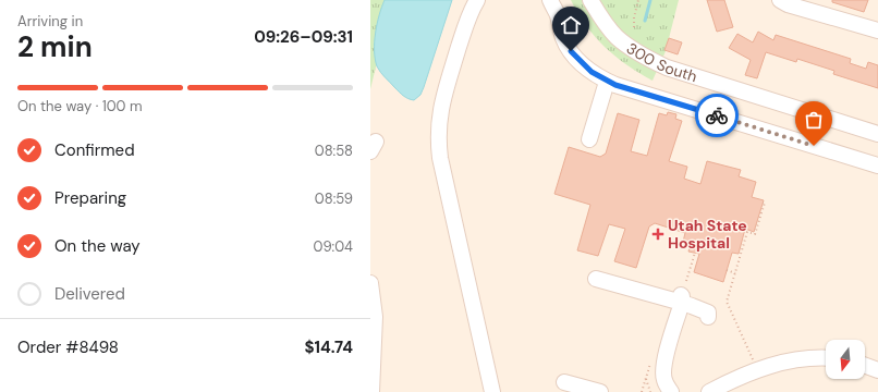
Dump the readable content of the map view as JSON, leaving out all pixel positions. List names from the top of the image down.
{
  "streets": {
    "street": ["300 South"]
  },
  "places": {
    "health": ["Utah State Hospital"]
  },
  "north": "bottom",
  "page": {
    "heading": ["2 min", "Arriving in", "09:26–09:31"],
    "panel": ["Order #8498", "$14.74"],
    "bar": "On the way · 100 m",
    "list": [
      ["Confirmed", "08:58"],
      ["Preparing", "08:59"],
      ["On the way", "09:04"],
      "Delivered"
    ]
  }
}
